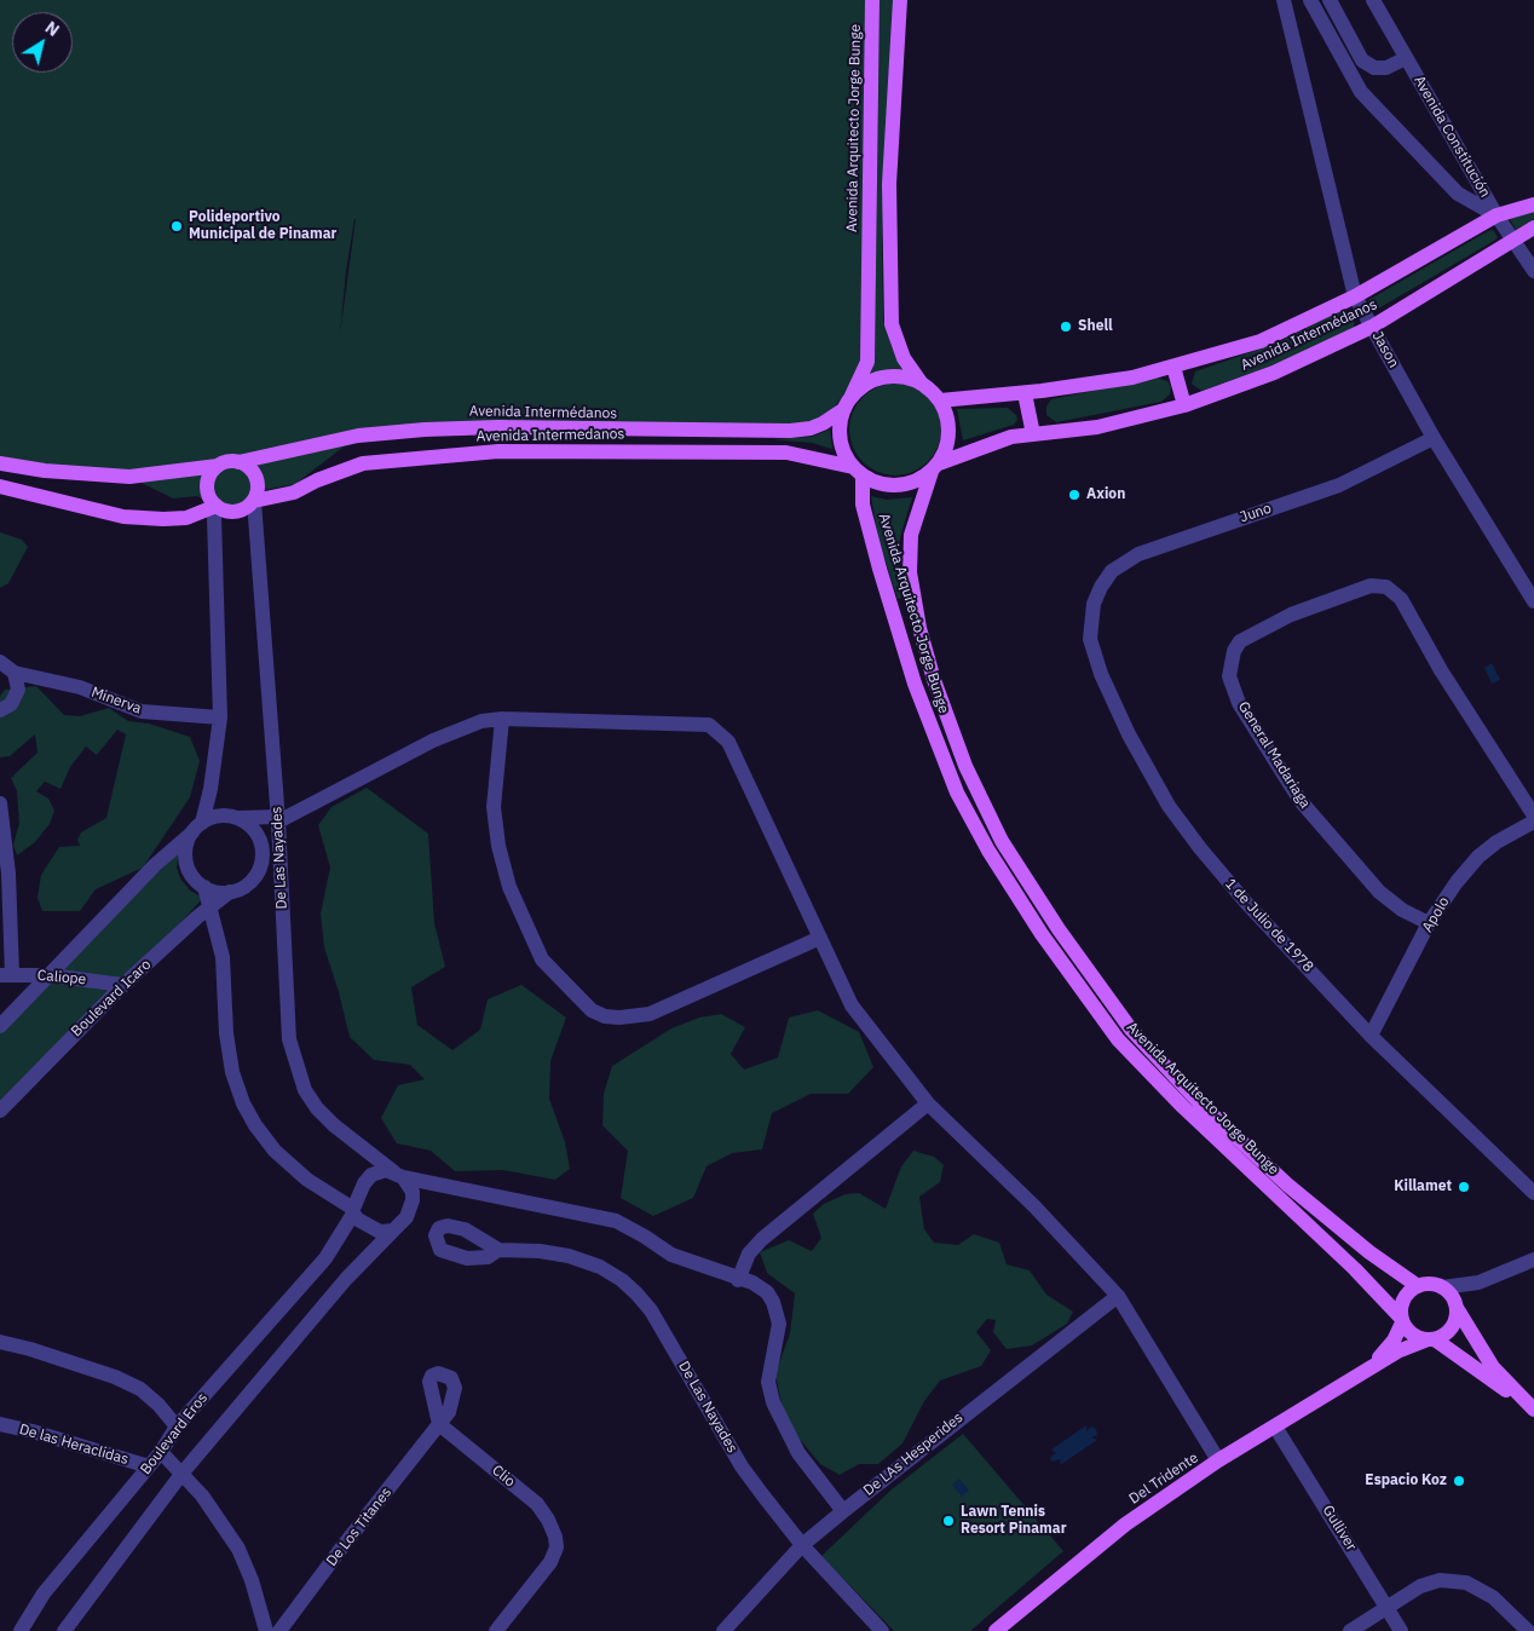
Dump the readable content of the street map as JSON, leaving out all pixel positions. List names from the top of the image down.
{
  "streets": {
    "main road": [
      "Avenida Arquitecto Jorge Bunge",
      "Avenida Intermédanos",
      "Avenida Intermedanos",
      "Del Tridente"
    ],
    "street": [
      "Avenida Constitución",
      "Jason",
      "Juno",
      "Minerva",
      "General Madariaga",
      "De Las Nayades",
      "Apolo",
      "1 de Julio de 1978",
      "Caliope",
      "Boulevard Icaro",
      "Boulevard Eros",
      "De las Heraclidas",
      "De LAs Hesperides",
      "Clio",
      "De Los Titanes",
      "Gulliver"
    ]
  },
  "crossings": [
    ["Avenida Arquitecto Jorge Bunge", "Avenida Intermédanos"],
    ["Avenida Arquitecto Jorge Bunge", "Avenida Intermedanos"],
    ["Avenida Arquitecto Jorge Bunge", "Del Tridente"],
    ["Avenida Constitución", "Avenida Intermédanos"],
    ["Avenida Intermédanos", "Jason"],
    ["Avenida Intermédanos", "Avenida Intermedanos"],
    ["Avenida Intermédanos", "De Las Nayades"],
    ["Jason", "Juno"],
    ["Avenida Intermedanos", "De Las Nayades"],
    ["Juno", "1 de Julio de 1978"],
    ["General Madariaga", "Apolo"],
    ["De Las Nayades", "Boulevard Eros"],
    ["De Las Nayades", "De LAs Hesperides"],
    ["Apolo", "1 de Julio de 1978"],
    ["Caliope", "Boulevard Icaro"],
    ["Boulevard Eros", "De las Heraclidas"],
    ["Clio", "De Los Titanes"],
    ["Del Tridente", "Gulliver"]
  ],
  "places": [
    "Polideportivo Municipal de Pinamar",
    "Shell",
    "Axion",
    "Killamet",
    "Espacio Koz",
    "Lawn Tennis Resort Pinamar"
  ],
  "north": "top right"
}
